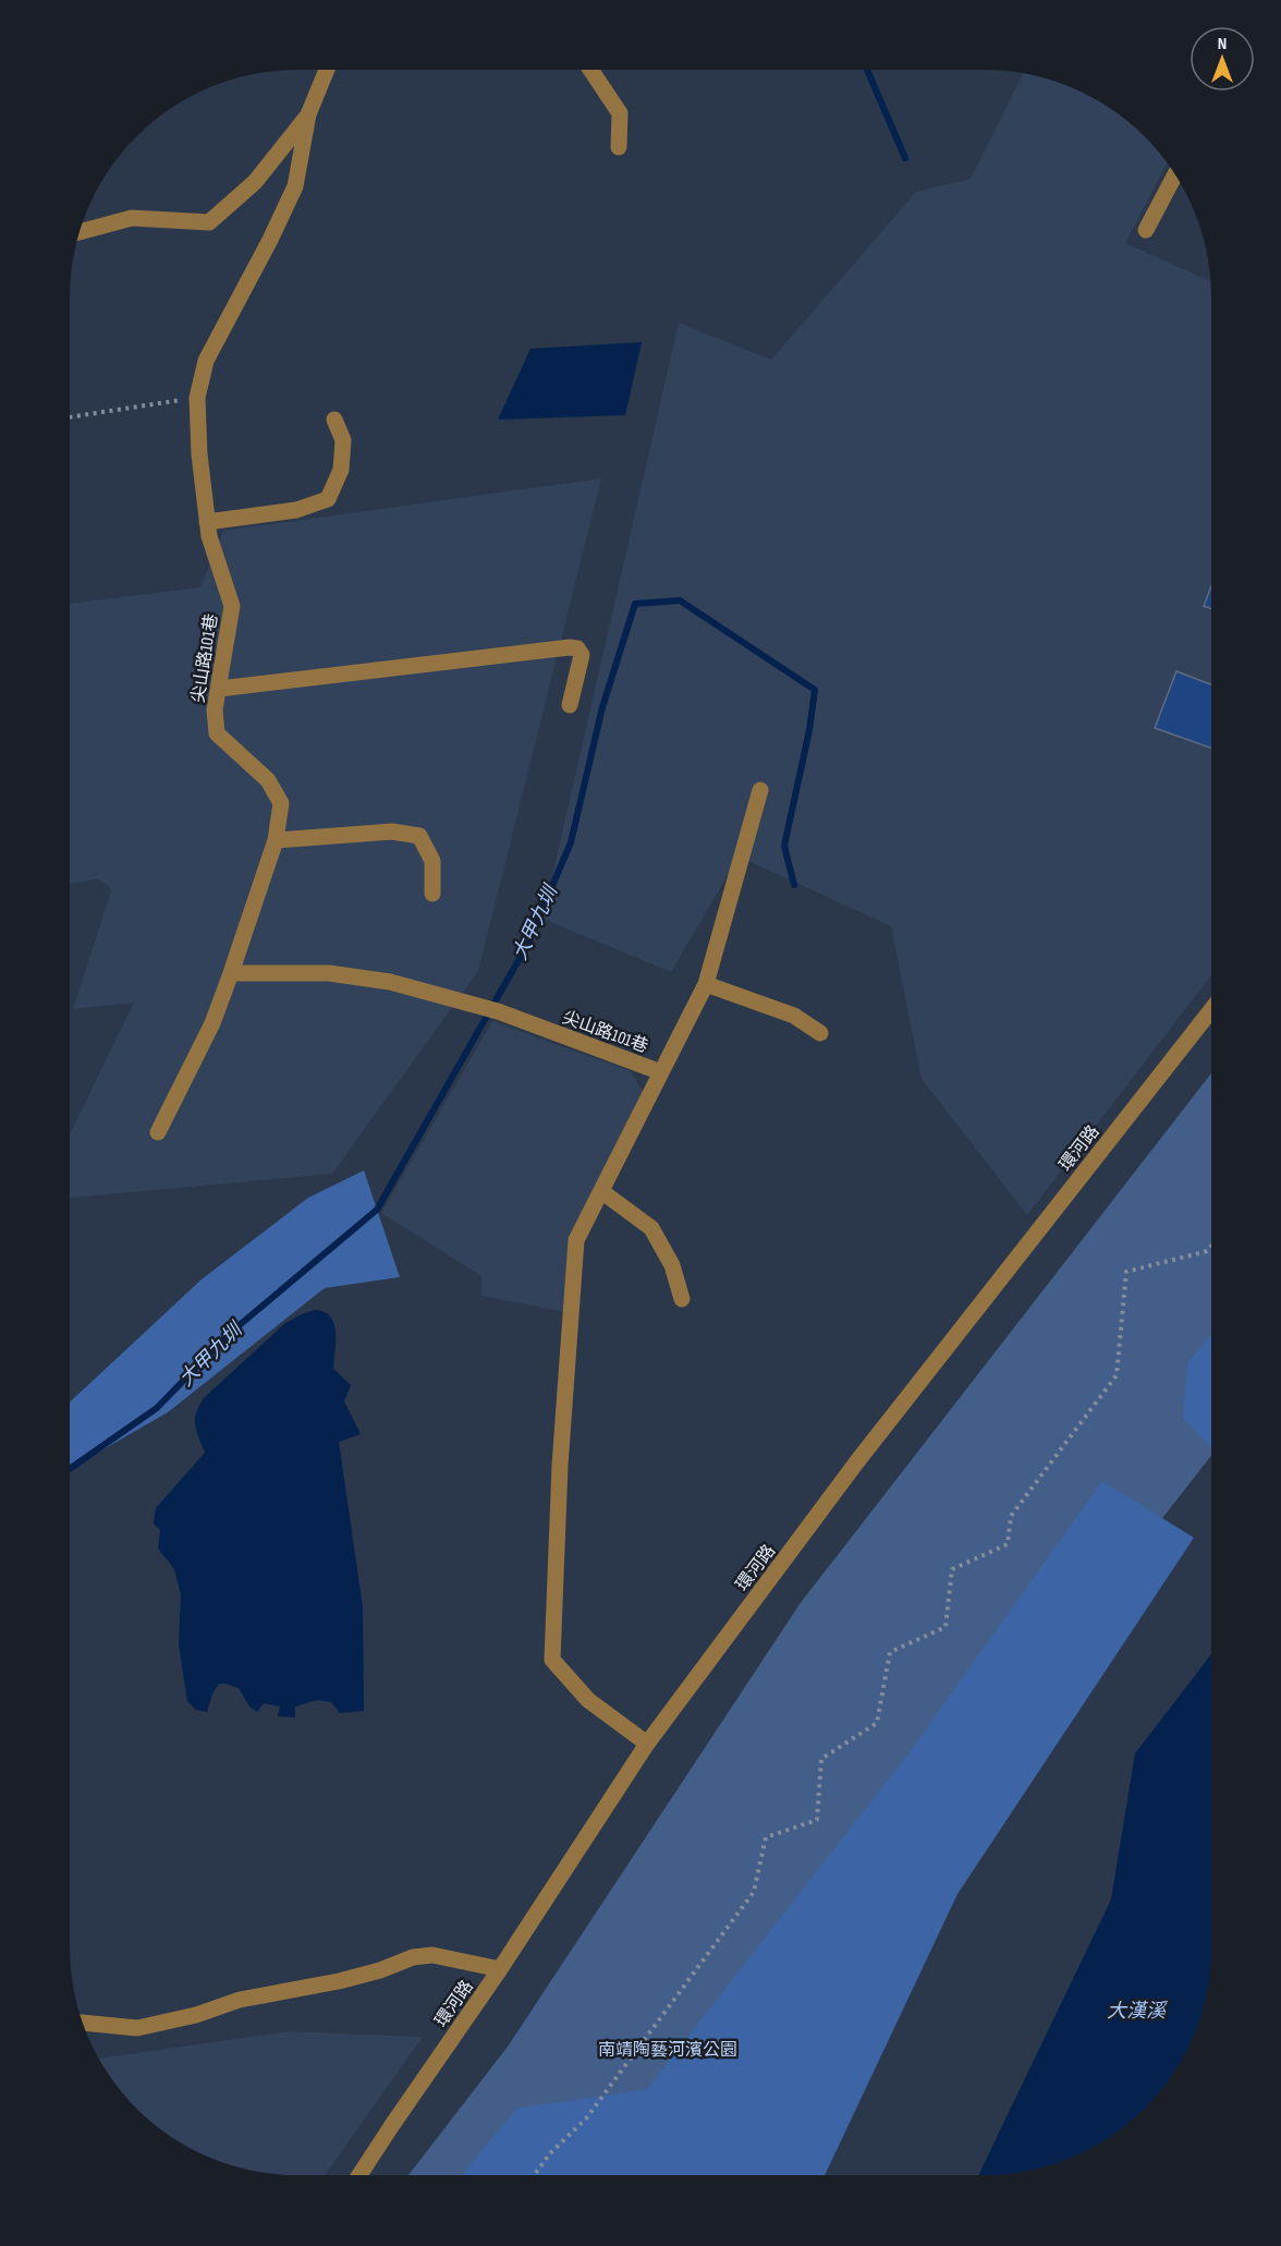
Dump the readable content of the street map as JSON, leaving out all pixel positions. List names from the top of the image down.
{
  "streets": {
    "street": ["尖山路101巷", "環河路"]
  },
  "water": ["大甲九圳", "大漢溪"],
  "parks": ["南靖陶藝河濱公園"],
  "north": "top"
}
